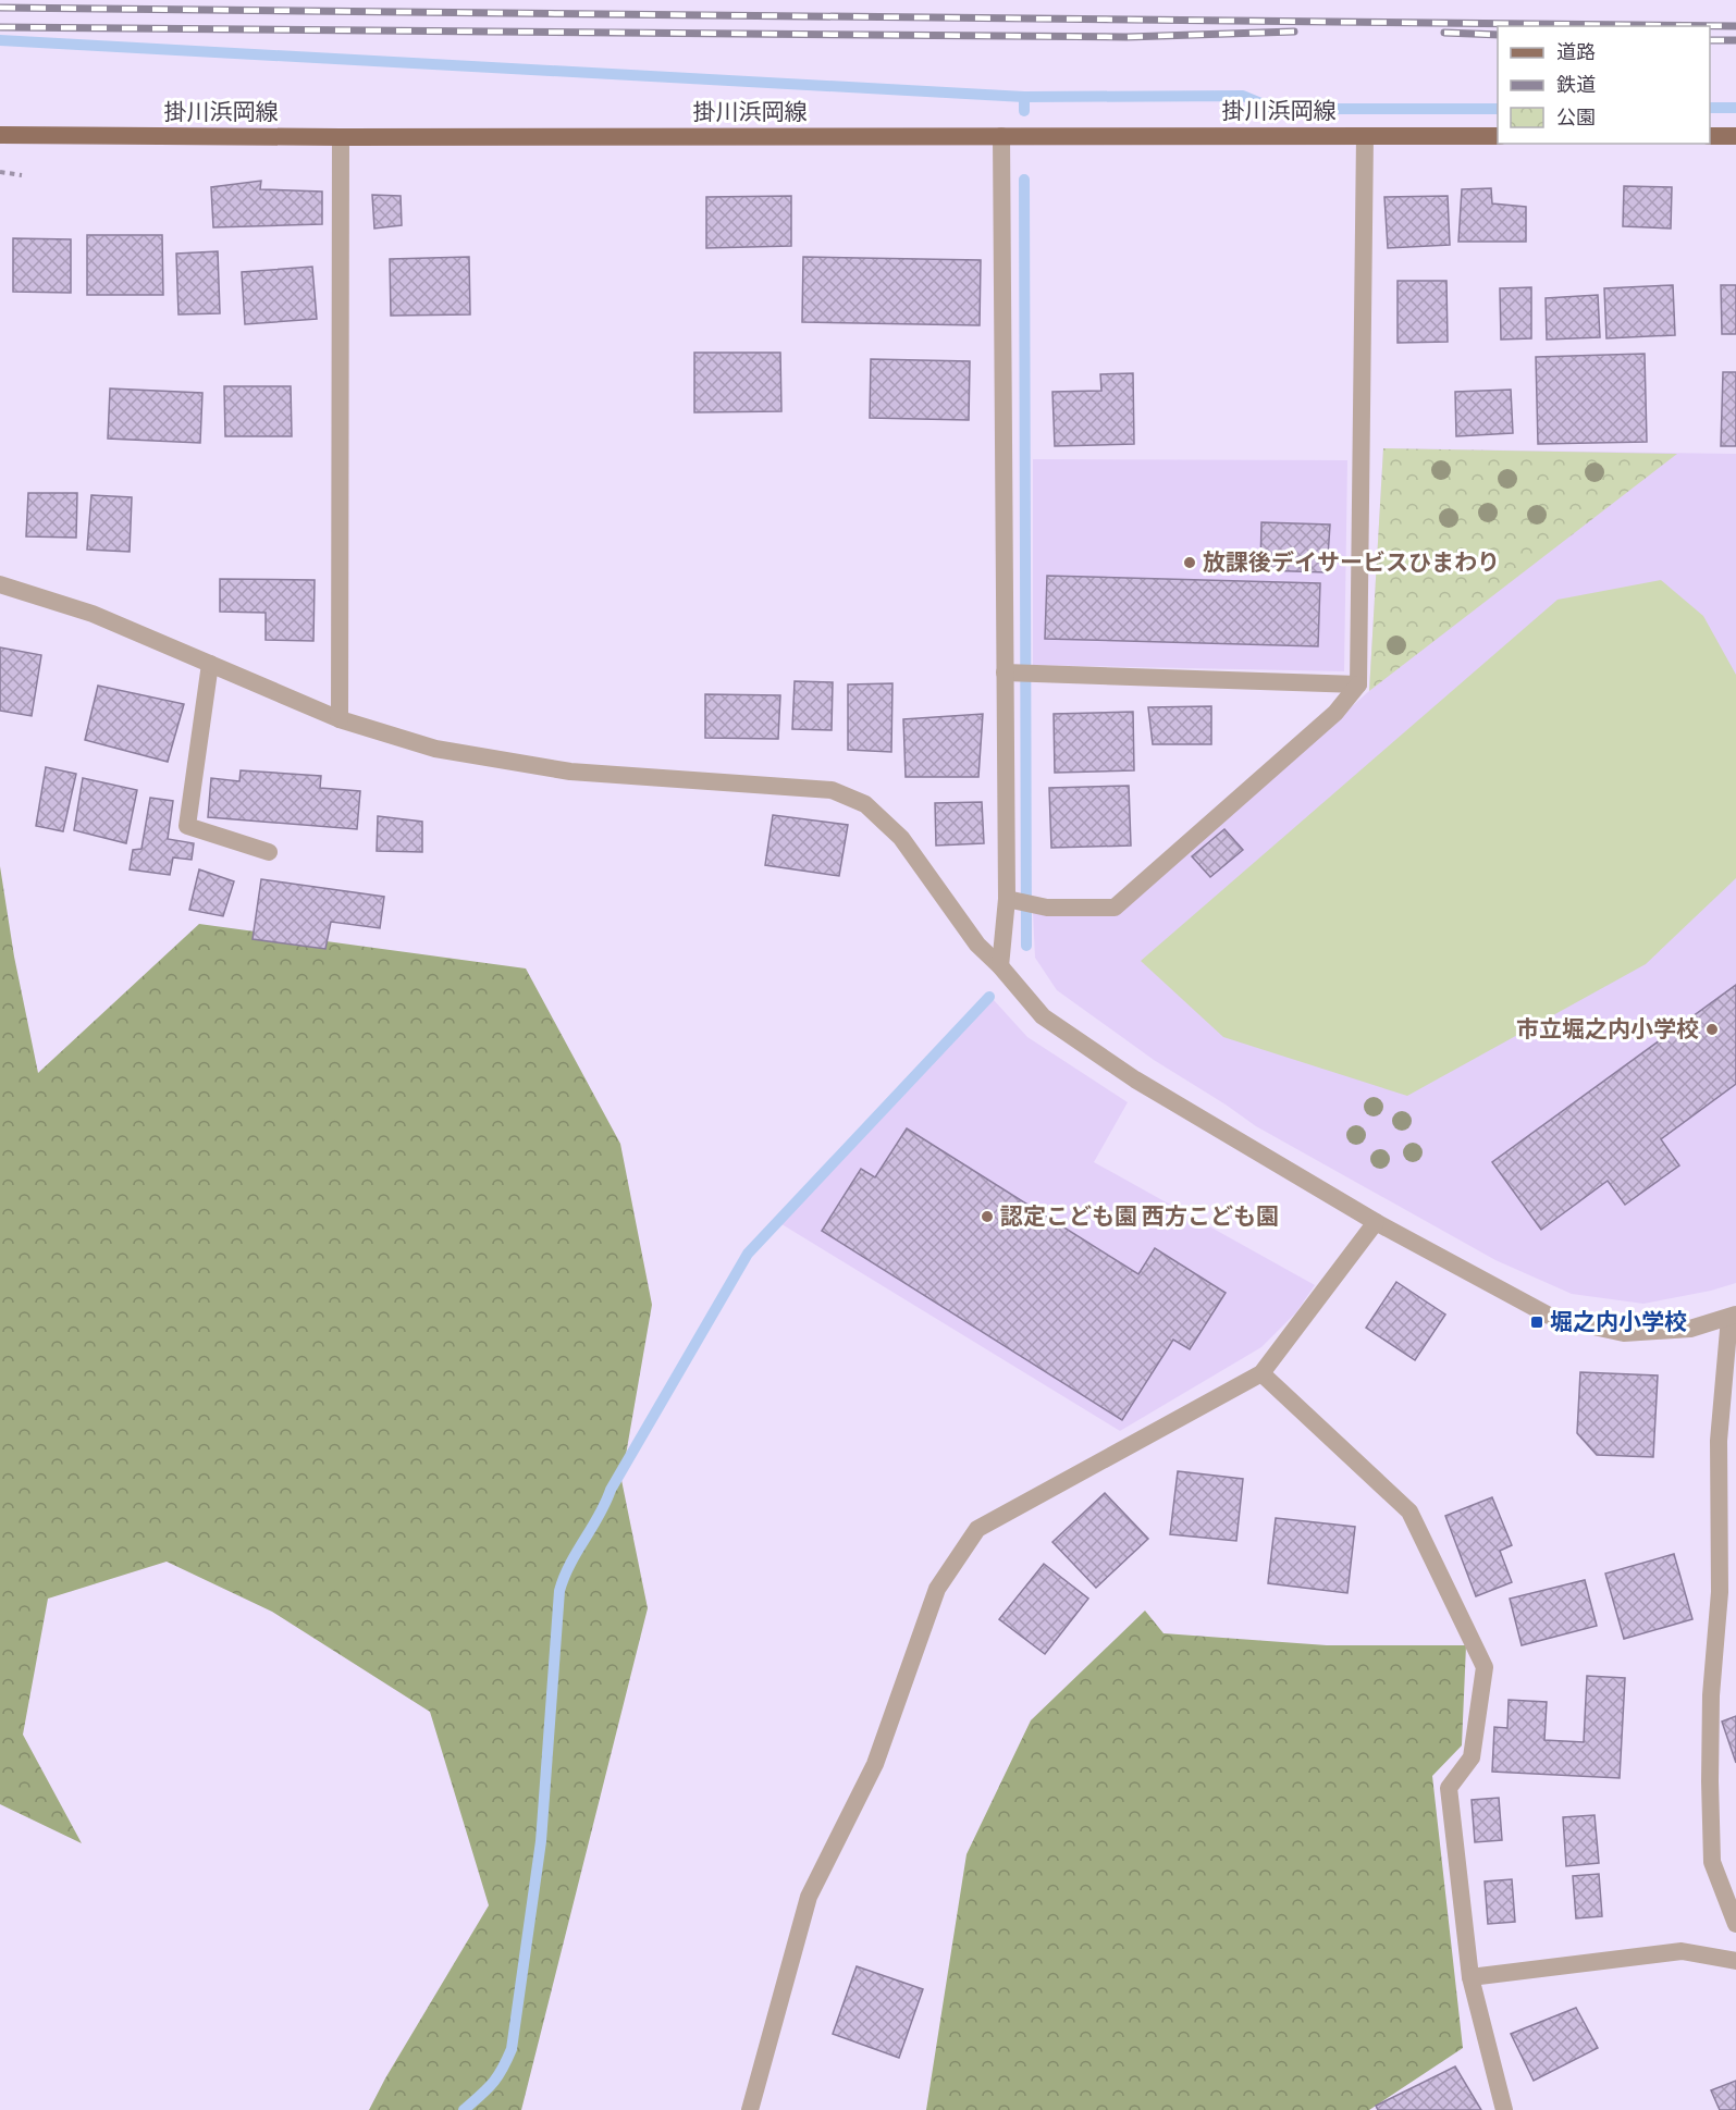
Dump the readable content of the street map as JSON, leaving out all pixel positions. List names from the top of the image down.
{
  "streets": {
    "main road": ["掛川浜岡線"]
  },
  "places": {
    "other": ["放課後デイサービスひまわり", "市立堀之内小学校", "認定こども園 西方こども園"],
    "transit": ["堀之内小学校"]
  },
  "legend": ["道路", "鉄道", "公園"]
}
